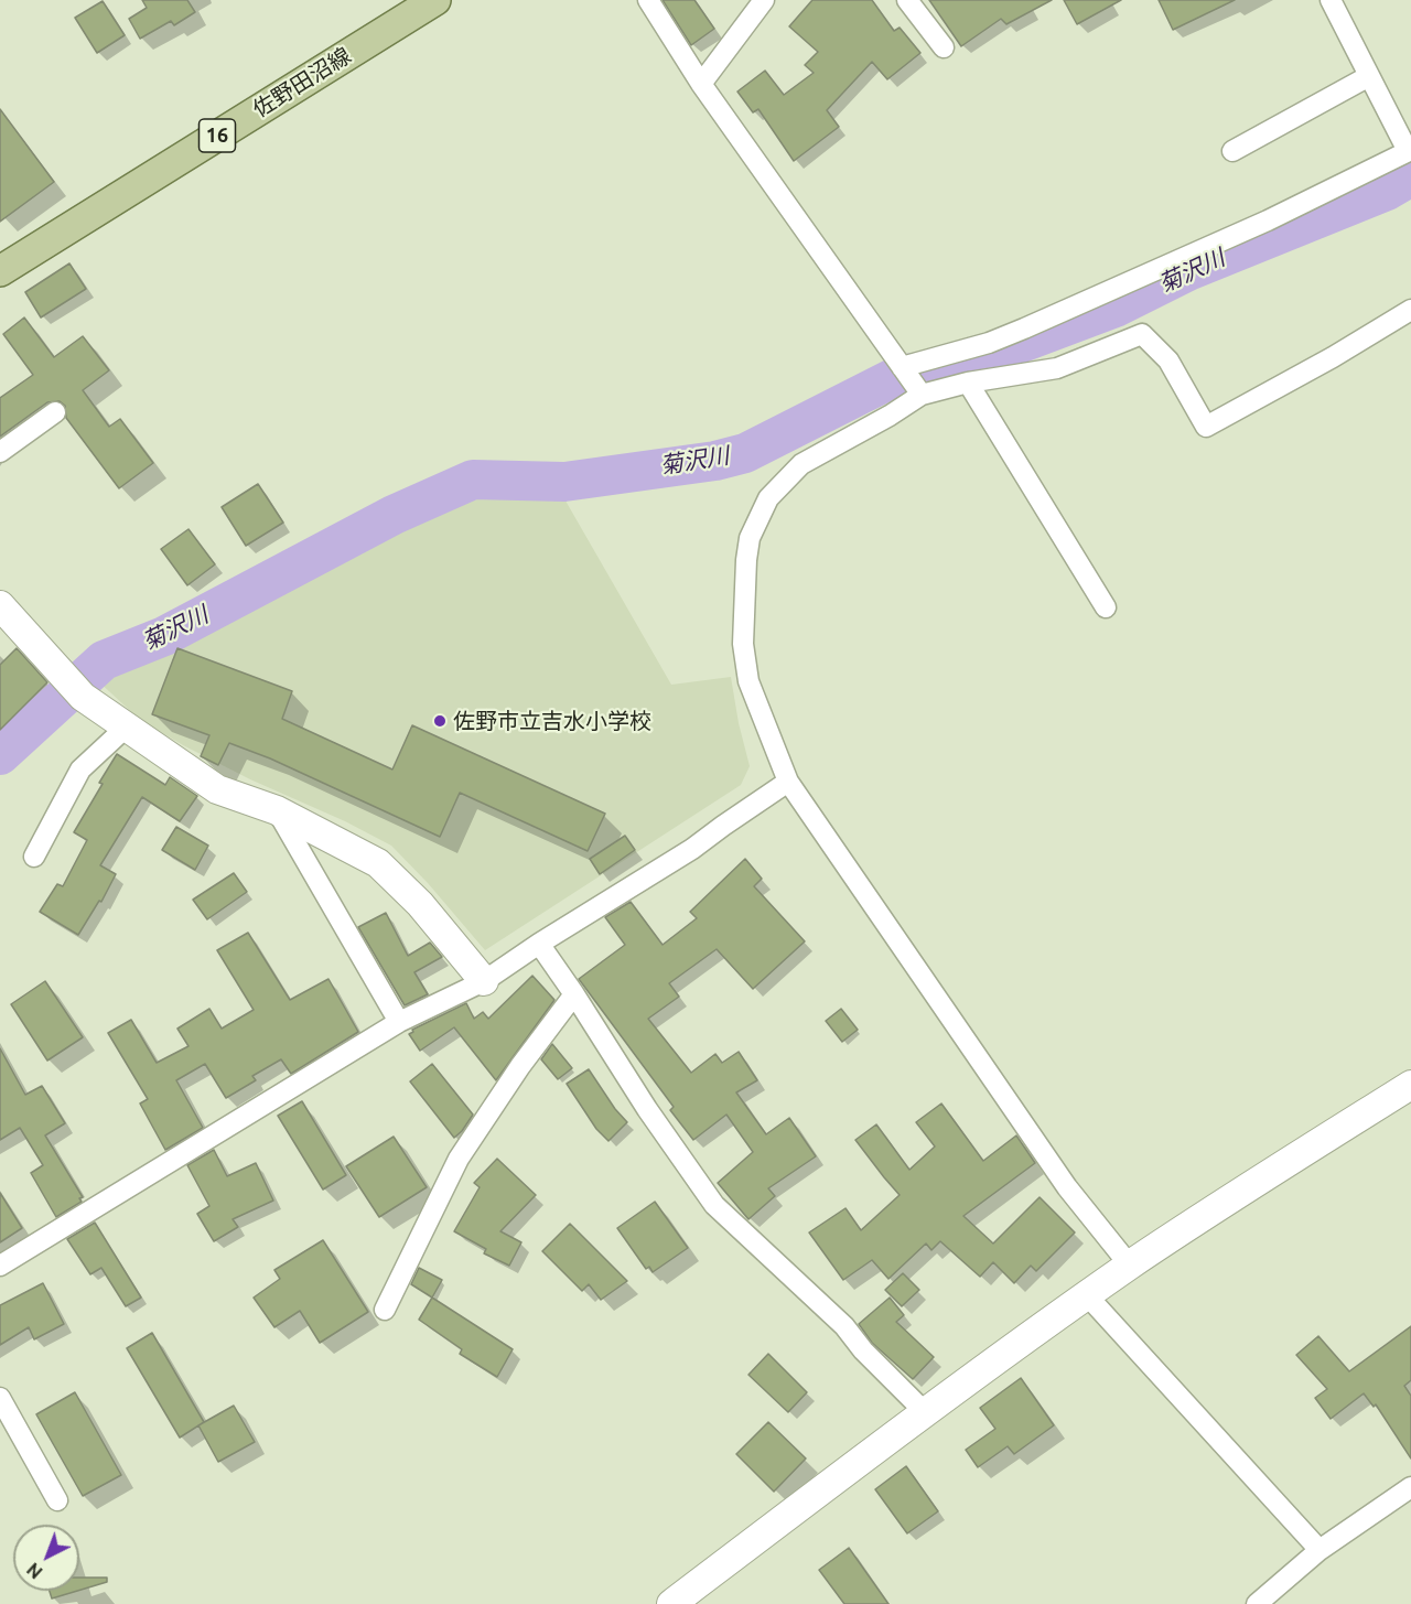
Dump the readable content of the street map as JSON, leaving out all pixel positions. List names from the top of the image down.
{
  "streets": {
    "main road": ["佐野田沼線", "16"]
  },
  "water": ["菊沢川"],
  "places": ["佐野市立吉水小学校"],
  "north": "bottom left"
}
